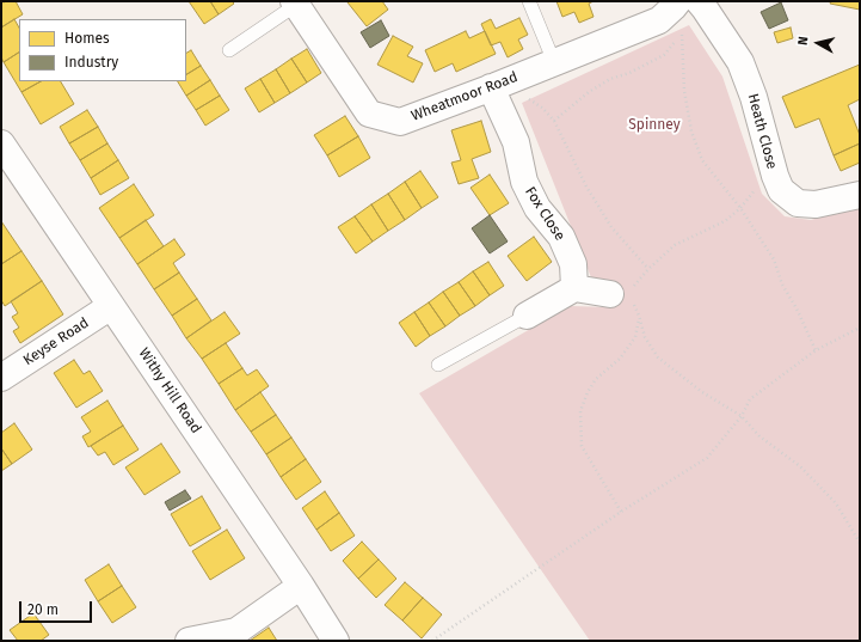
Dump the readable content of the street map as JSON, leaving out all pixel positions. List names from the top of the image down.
{
  "streets": {
    "street": [
      "Wheatmoor Road",
      "Heath Close",
      "Fox Close",
      "Keyse Road",
      "Withy Hill Road"
    ]
  },
  "crossings": [
    ["Wheatmoor Road", "Fox Close"],
    ["Keyse Road", "Withy Hill Road"]
  ],
  "parks": ["Spinney"],
  "legend": ["Homes", "Industry"],
  "scale_bar": "20 m",
  "north": "left"
}
